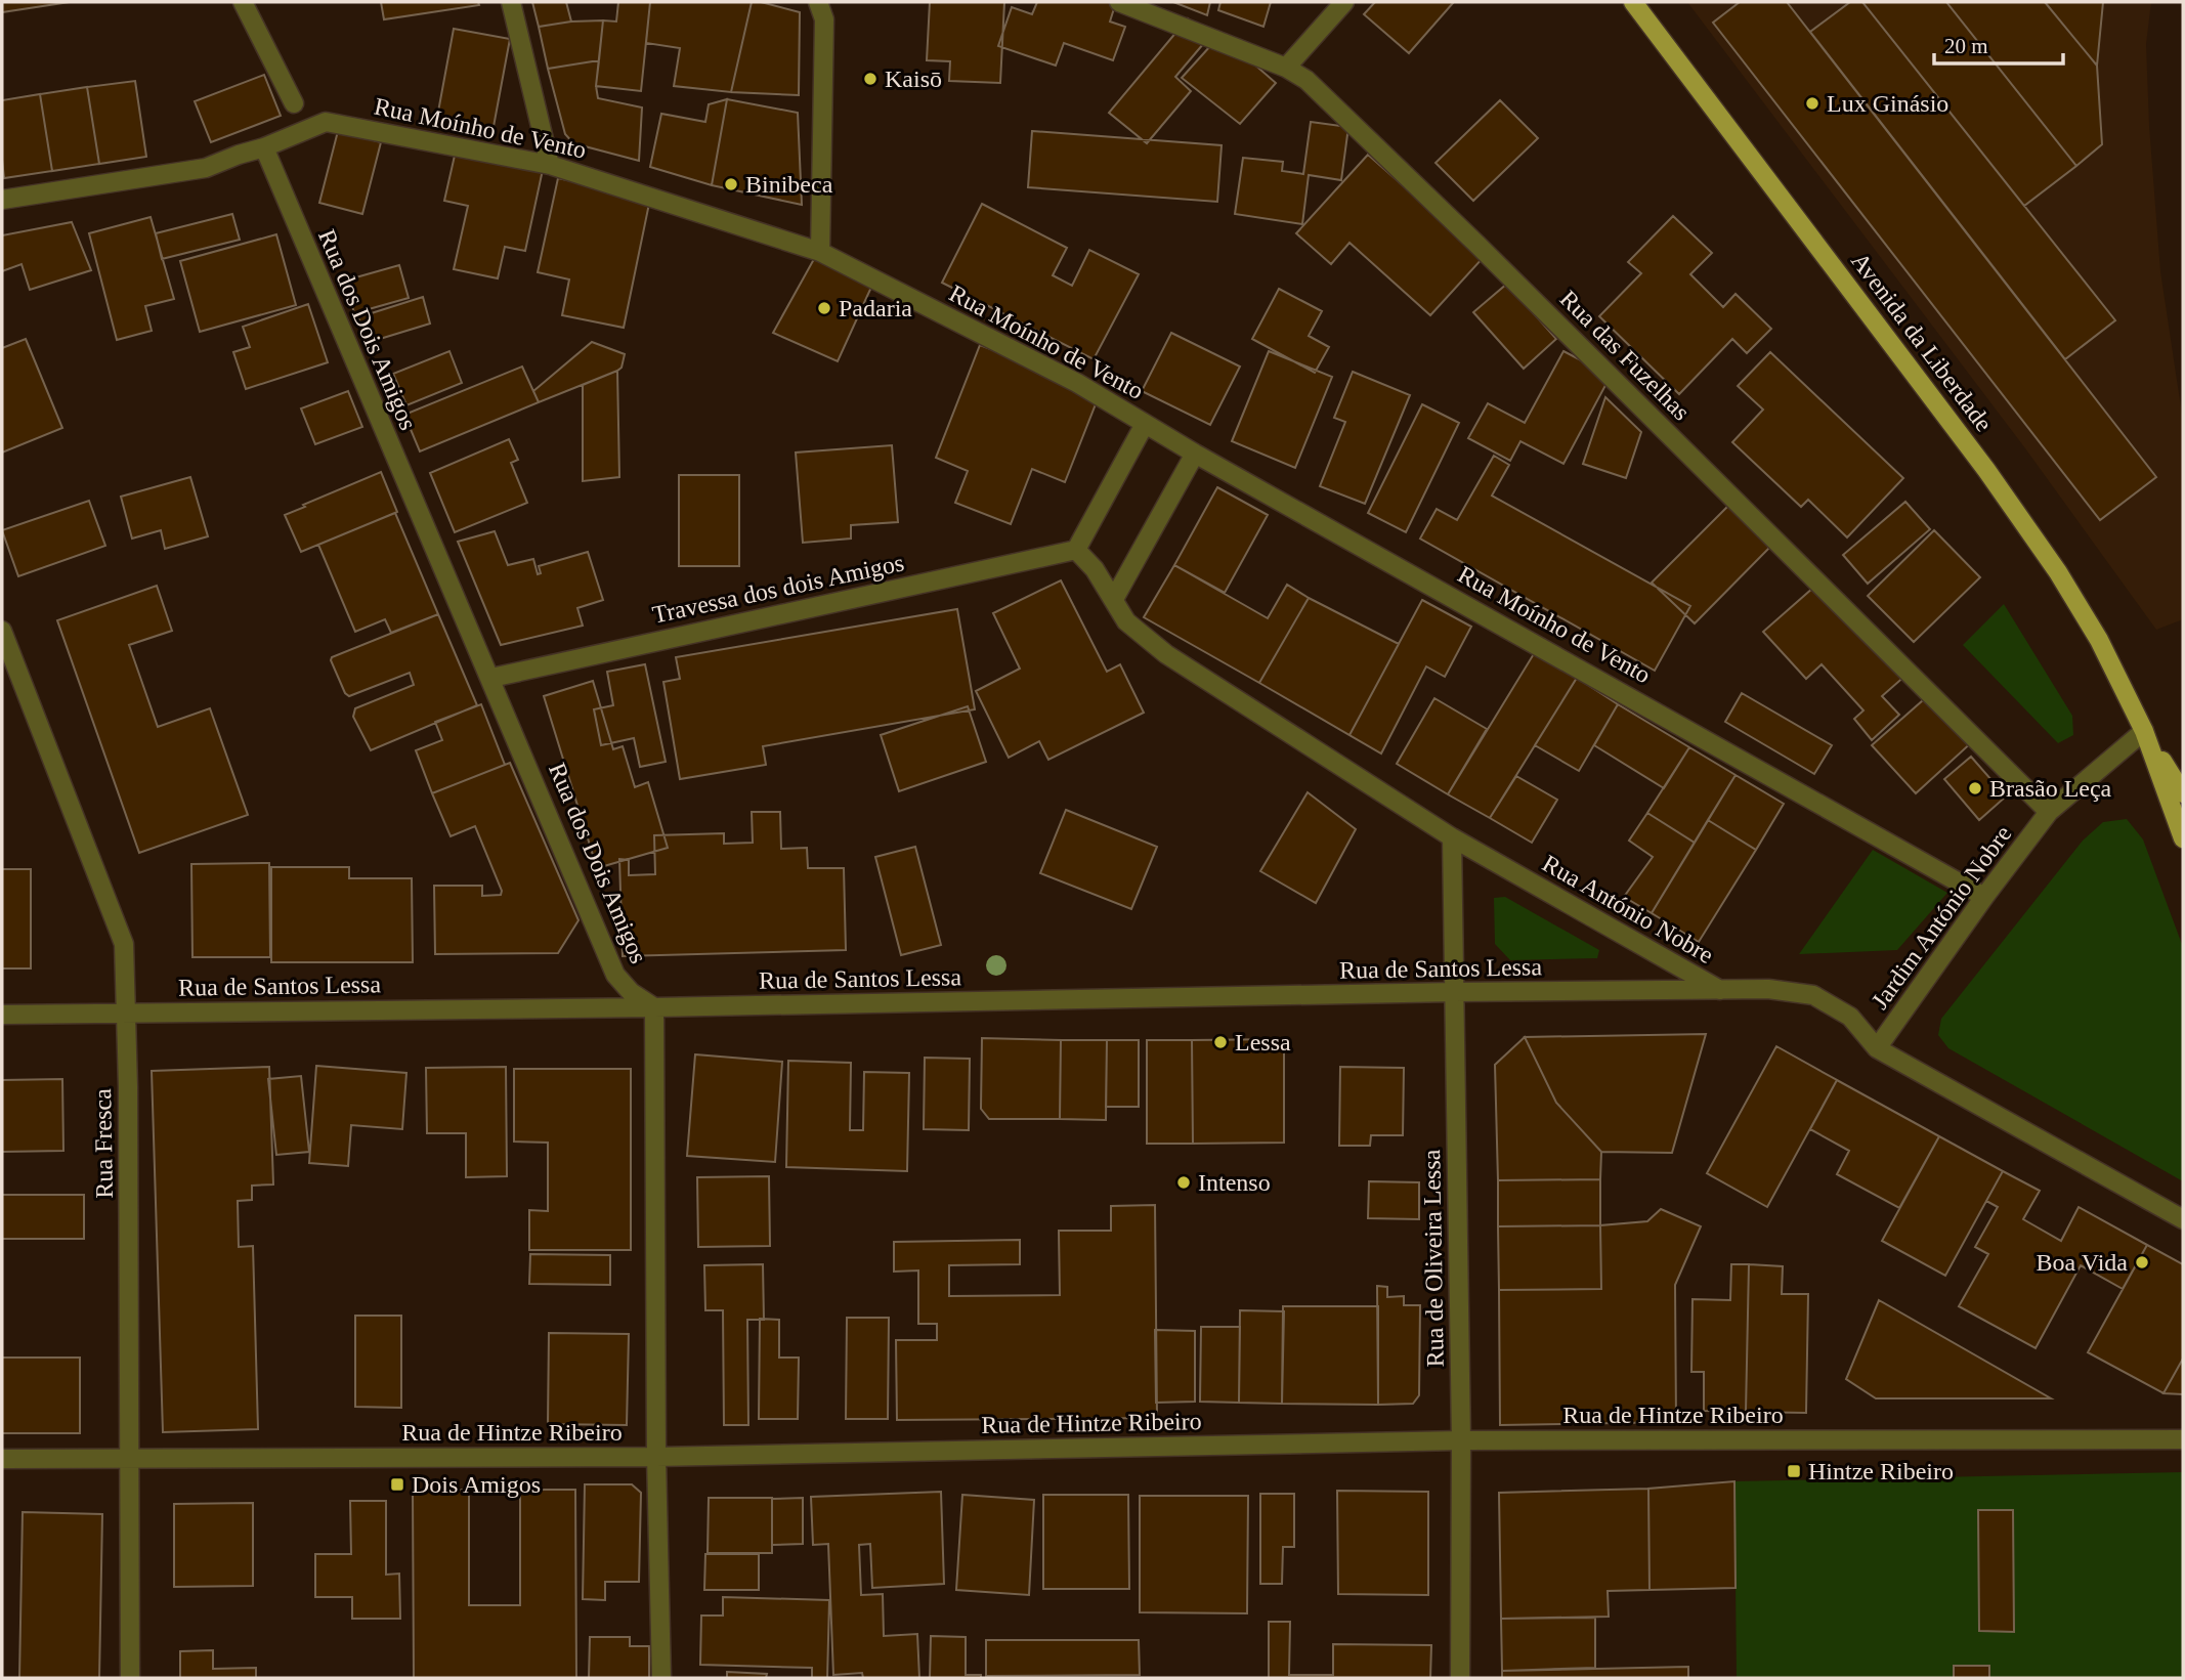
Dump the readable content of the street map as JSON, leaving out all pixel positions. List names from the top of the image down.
{
  "streets": {
    "main road": ["Avenida da Liberdade"],
    "street": [
      "Rua Moínho de Vento",
      "Rua dos Dois Amigos",
      "Rua das Fuzelhas",
      "Travessa dos dois Amigos",
      "Rua António Nobre",
      "Jardim António Nobre",
      "Rua de Santos Lessa",
      "Rua Fresca",
      "Rua de Oliveira Lessa",
      "Rua de Hintze Ribeiro"
    ]
  },
  "crossings": [
    ["Rua Moínho de Vento", "Rua dos Dois Amigos"],
    ["Rua Moínho de Vento", "Jardim António Nobre"],
    ["Rua dos Dois Amigos", "Travessa dos dois Amigos"],
    ["Rua dos Dois Amigos", "Rua de Santos Lessa"],
    ["Avenida da Liberdade", "Jardim António Nobre"],
    ["Rua das Fuzelhas", "Jardim António Nobre"],
    ["Rua António Nobre", "Jardim António Nobre"],
    ["Rua António Nobre", "Rua de Santos Lessa"],
    ["Rua António Nobre", "Rua de Oliveira Lessa"],
    ["Rua de Santos Lessa", "Rua Fresca"],
    ["Rua de Santos Lessa", "Rua de Oliveira Lessa"],
    ["Rua Fresca", "Rua de Hintze Ribeiro"],
    ["Rua de Oliveira Lessa", "Rua de Hintze Ribeiro"]
  ],
  "places": {
    "other": [
      "Kaisō",
      "Lux Ginásio",
      "Binibeca",
      "Padaria",
      "Brasão Leça",
      "Lessa",
      "Intenso",
      "Boa Vida"
    ],
    "transit": ["Hintze Ribeiro", "Dois Amigos"]
  },
  "scale_bar": "20 m"
}
